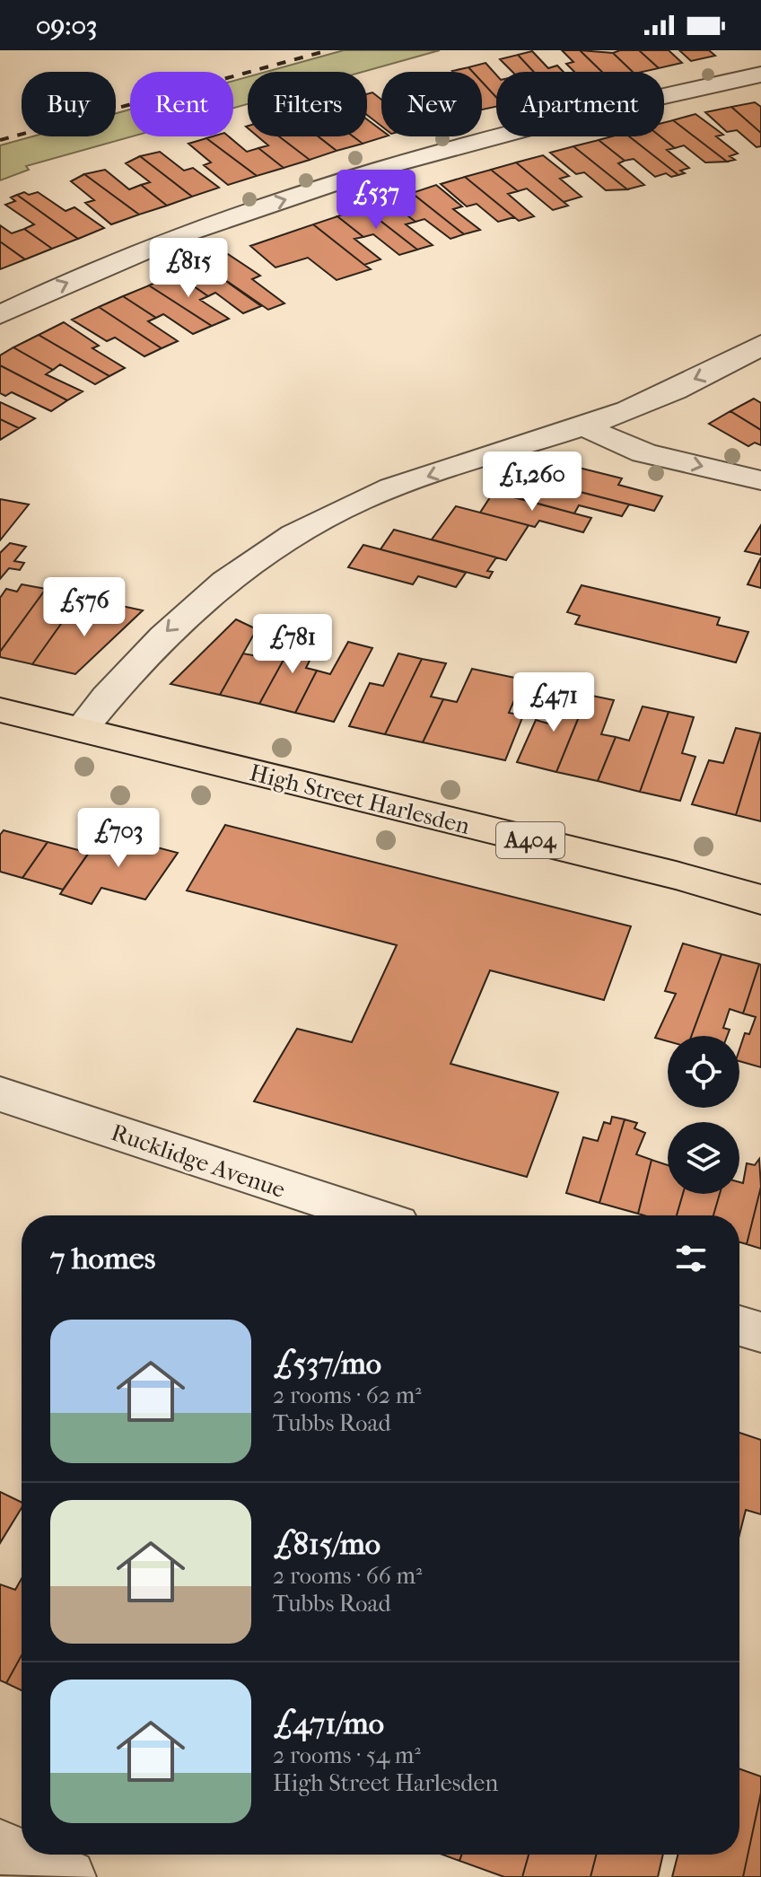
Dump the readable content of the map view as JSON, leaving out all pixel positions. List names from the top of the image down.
{
  "streets": {
    "main road": ["High Street Harlesden", "A404"],
    "street": ["Rucklidge Avenue"]
  },
  "page": {
    "status": "09:03",
    "chip": [
      "Buy",
      "Rent",
      "Filters",
      "New",
      "Apartment"
    ],
    "price": [
      "£537",
      "£815",
      "£1,260",
      "£576",
      "£781",
      "£471",
      "£703"
    ],
    "heading": "7 homes",
    "list": [
      {
        "name": "£537/mo",
        "note": "2 rooms · 62 m² · Tubbs Road"
      },
      {
        "name": "£815/mo",
        "note": "2 rooms · 66 m² · Tubbs Road"
      },
      {
        "name": "£471/mo",
        "note": "2 rooms · 54 m² · High Street Harlesden"
      }
    ]
  }
}
